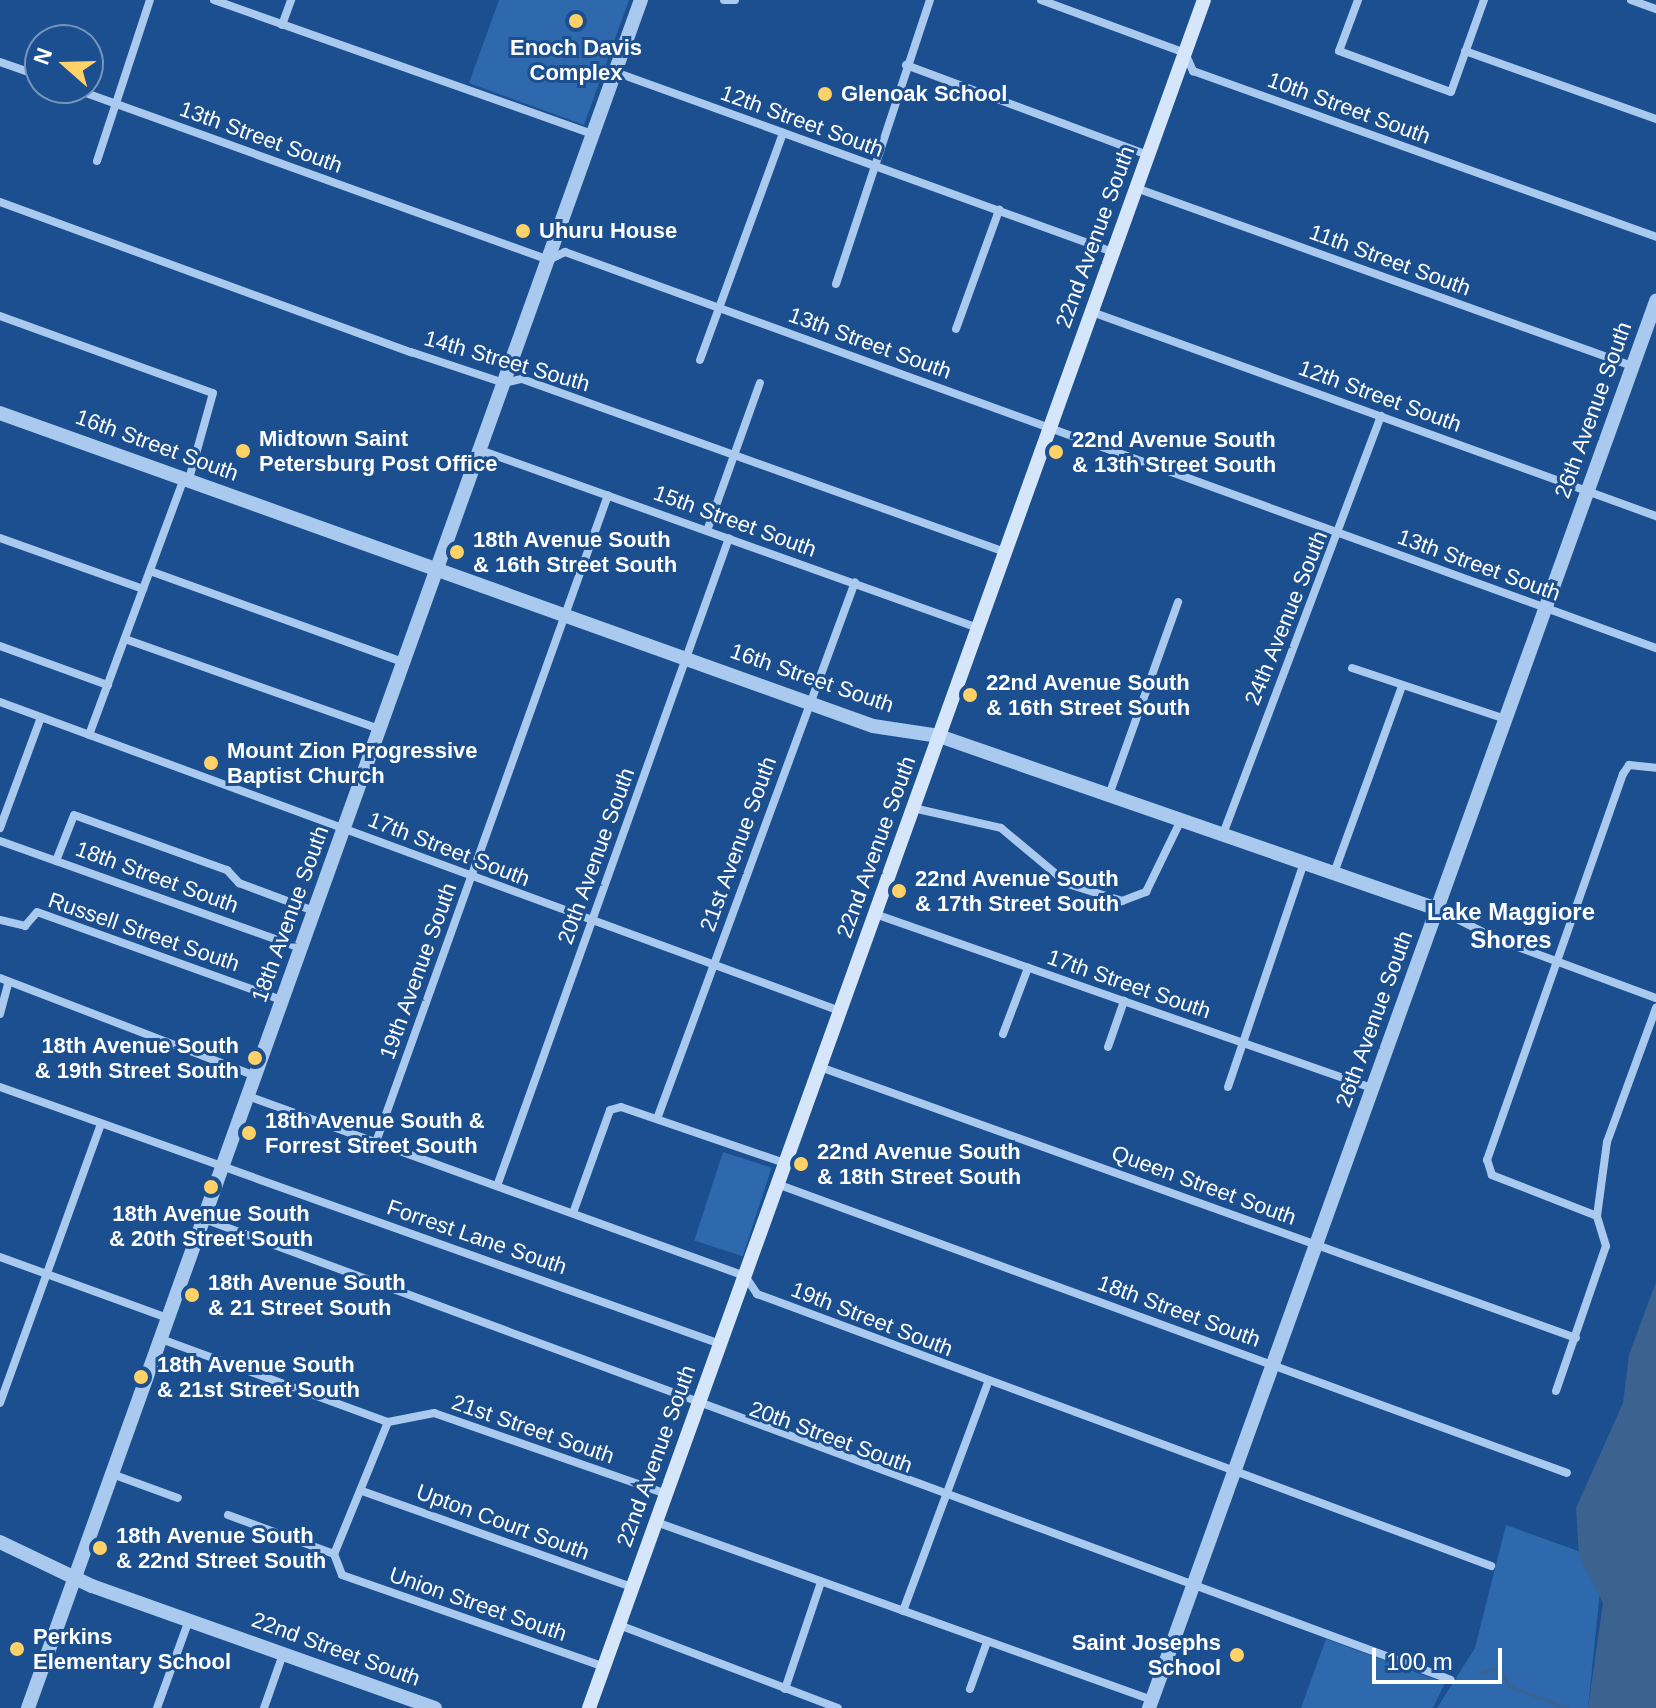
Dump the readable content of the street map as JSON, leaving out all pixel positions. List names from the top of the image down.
{
  "streets": {
    "main road": ["22nd Avenue South"],
    "street": [
      "10th Street South",
      "12th Street South",
      "13th Street South",
      "11th Street South",
      "14th Street South",
      "26th Avenue South",
      "16th Street South",
      "15th Street South",
      "24th Avenue South",
      "21st Avenue South",
      "17th Street South",
      "20th Avenue South",
      "18th Street South",
      "18th Avenue South",
      "Russell Street South",
      "19th Avenue South",
      "Queen Street South",
      "Forrest Lane South",
      "19th Street South",
      "21st Street South",
      "20th Street South",
      "Upton Court South",
      "Union Street South",
      "22nd Street South"
    ]
  },
  "crossings": [
    ["10th Street South", "22nd Avenue South"],
    ["12th Street South", "22nd Avenue South"],
    ["12th Street South", "26th Avenue South"],
    ["12th Street South", "24th Avenue South"],
    ["12th Street South", "18th Avenue South"],
    ["13th Street South", "22nd Avenue South"],
    ["13th Street South", "26th Avenue South"],
    ["13th Street South", "24th Avenue South"],
    ["13th Street South", "18th Avenue South"],
    ["22nd Avenue South", "11th Street South"],
    ["22nd Avenue South", "14th Street South"],
    ["22nd Avenue South", "16th Street South"],
    ["22nd Avenue South", "15th Street South"],
    ["22nd Avenue South", "17th Street South"],
    ["22nd Avenue South", "18th Street South"],
    ["22nd Avenue South", "Queen Street South"],
    ["22nd Avenue South", "Forrest Lane South"],
    ["22nd Avenue South", "19th Street South"],
    ["22nd Avenue South", "21st Street South"],
    ["22nd Avenue South", "20th Street South"],
    ["22nd Avenue South", "Upton Court South"],
    ["22nd Avenue South", "Union Street South"],
    ["11th Street South", "26th Avenue South"],
    ["14th Street South", "18th Avenue South"],
    ["26th Avenue South", "16th Street South"],
    ["26th Avenue South", "17th Street South"],
    ["26th Avenue South", "18th Street South"],
    ["26th Avenue South", "Queen Street South"],
    ["26th Avenue South", "19th Street South"],
    ["26th Avenue South", "20th Street South"],
    ["16th Street South", "24th Avenue South"],
    ["16th Street South", "21st Avenue South"],
    ["16th Street South", "20th Avenue South"],
    ["16th Street South", "18th Avenue South"],
    ["16th Street South", "19th Avenue South"],
    ["15th Street South", "21st Avenue South"],
    ["15th Street South", "20th Avenue South"],
    ["15th Street South", "18th Avenue South"],
    ["15th Street South", "19th Avenue South"],
    ["21st Avenue South", "17th Street South"],
    ["17th Street South", "20th Avenue South"],
    ["17th Street South", "18th Avenue South"],
    ["17th Street South", "19th Avenue South"],
    ["20th Avenue South", "19th Street South"],
    ["18th Street South", "18th Avenue South"],
    ["18th Avenue South", "Russell Street South"],
    ["18th Avenue South", "Forrest Lane South"],
    ["18th Avenue South", "19th Street South"],
    ["18th Avenue South", "20th Street South"],
    ["18th Avenue South", "22nd Street South"],
    ["19th Avenue South", "19th Street South"]
  ],
  "districts": ["Lake Maggiore Shores"],
  "places": [
    "Enoch Davis Complex",
    "Glenoak School",
    "Uhuru House",
    "Midtown Saint Petersburg Post Office",
    "22nd Avenue South & 13th Street South",
    "18th Avenue South & 16th Street South",
    "22nd Avenue South & 16th Street South",
    "Mount Zion Progressive Baptist Church",
    "22nd Avenue South & 17th Street South",
    "18th Avenue South & 19th Street South",
    "18th Avenue South & Forrest Street South",
    "22nd Avenue South & 18th Street South",
    "18th Avenue South & 20th Street South",
    "18th Avenue South & 21 Street South",
    "18th Avenue South & 21st Street South",
    "18th Avenue South & 22nd Street South",
    "Perkins Elementary School",
    "Saint Josephs School"
  ],
  "scale_bar": "100 m",
  "north": "left"
}
